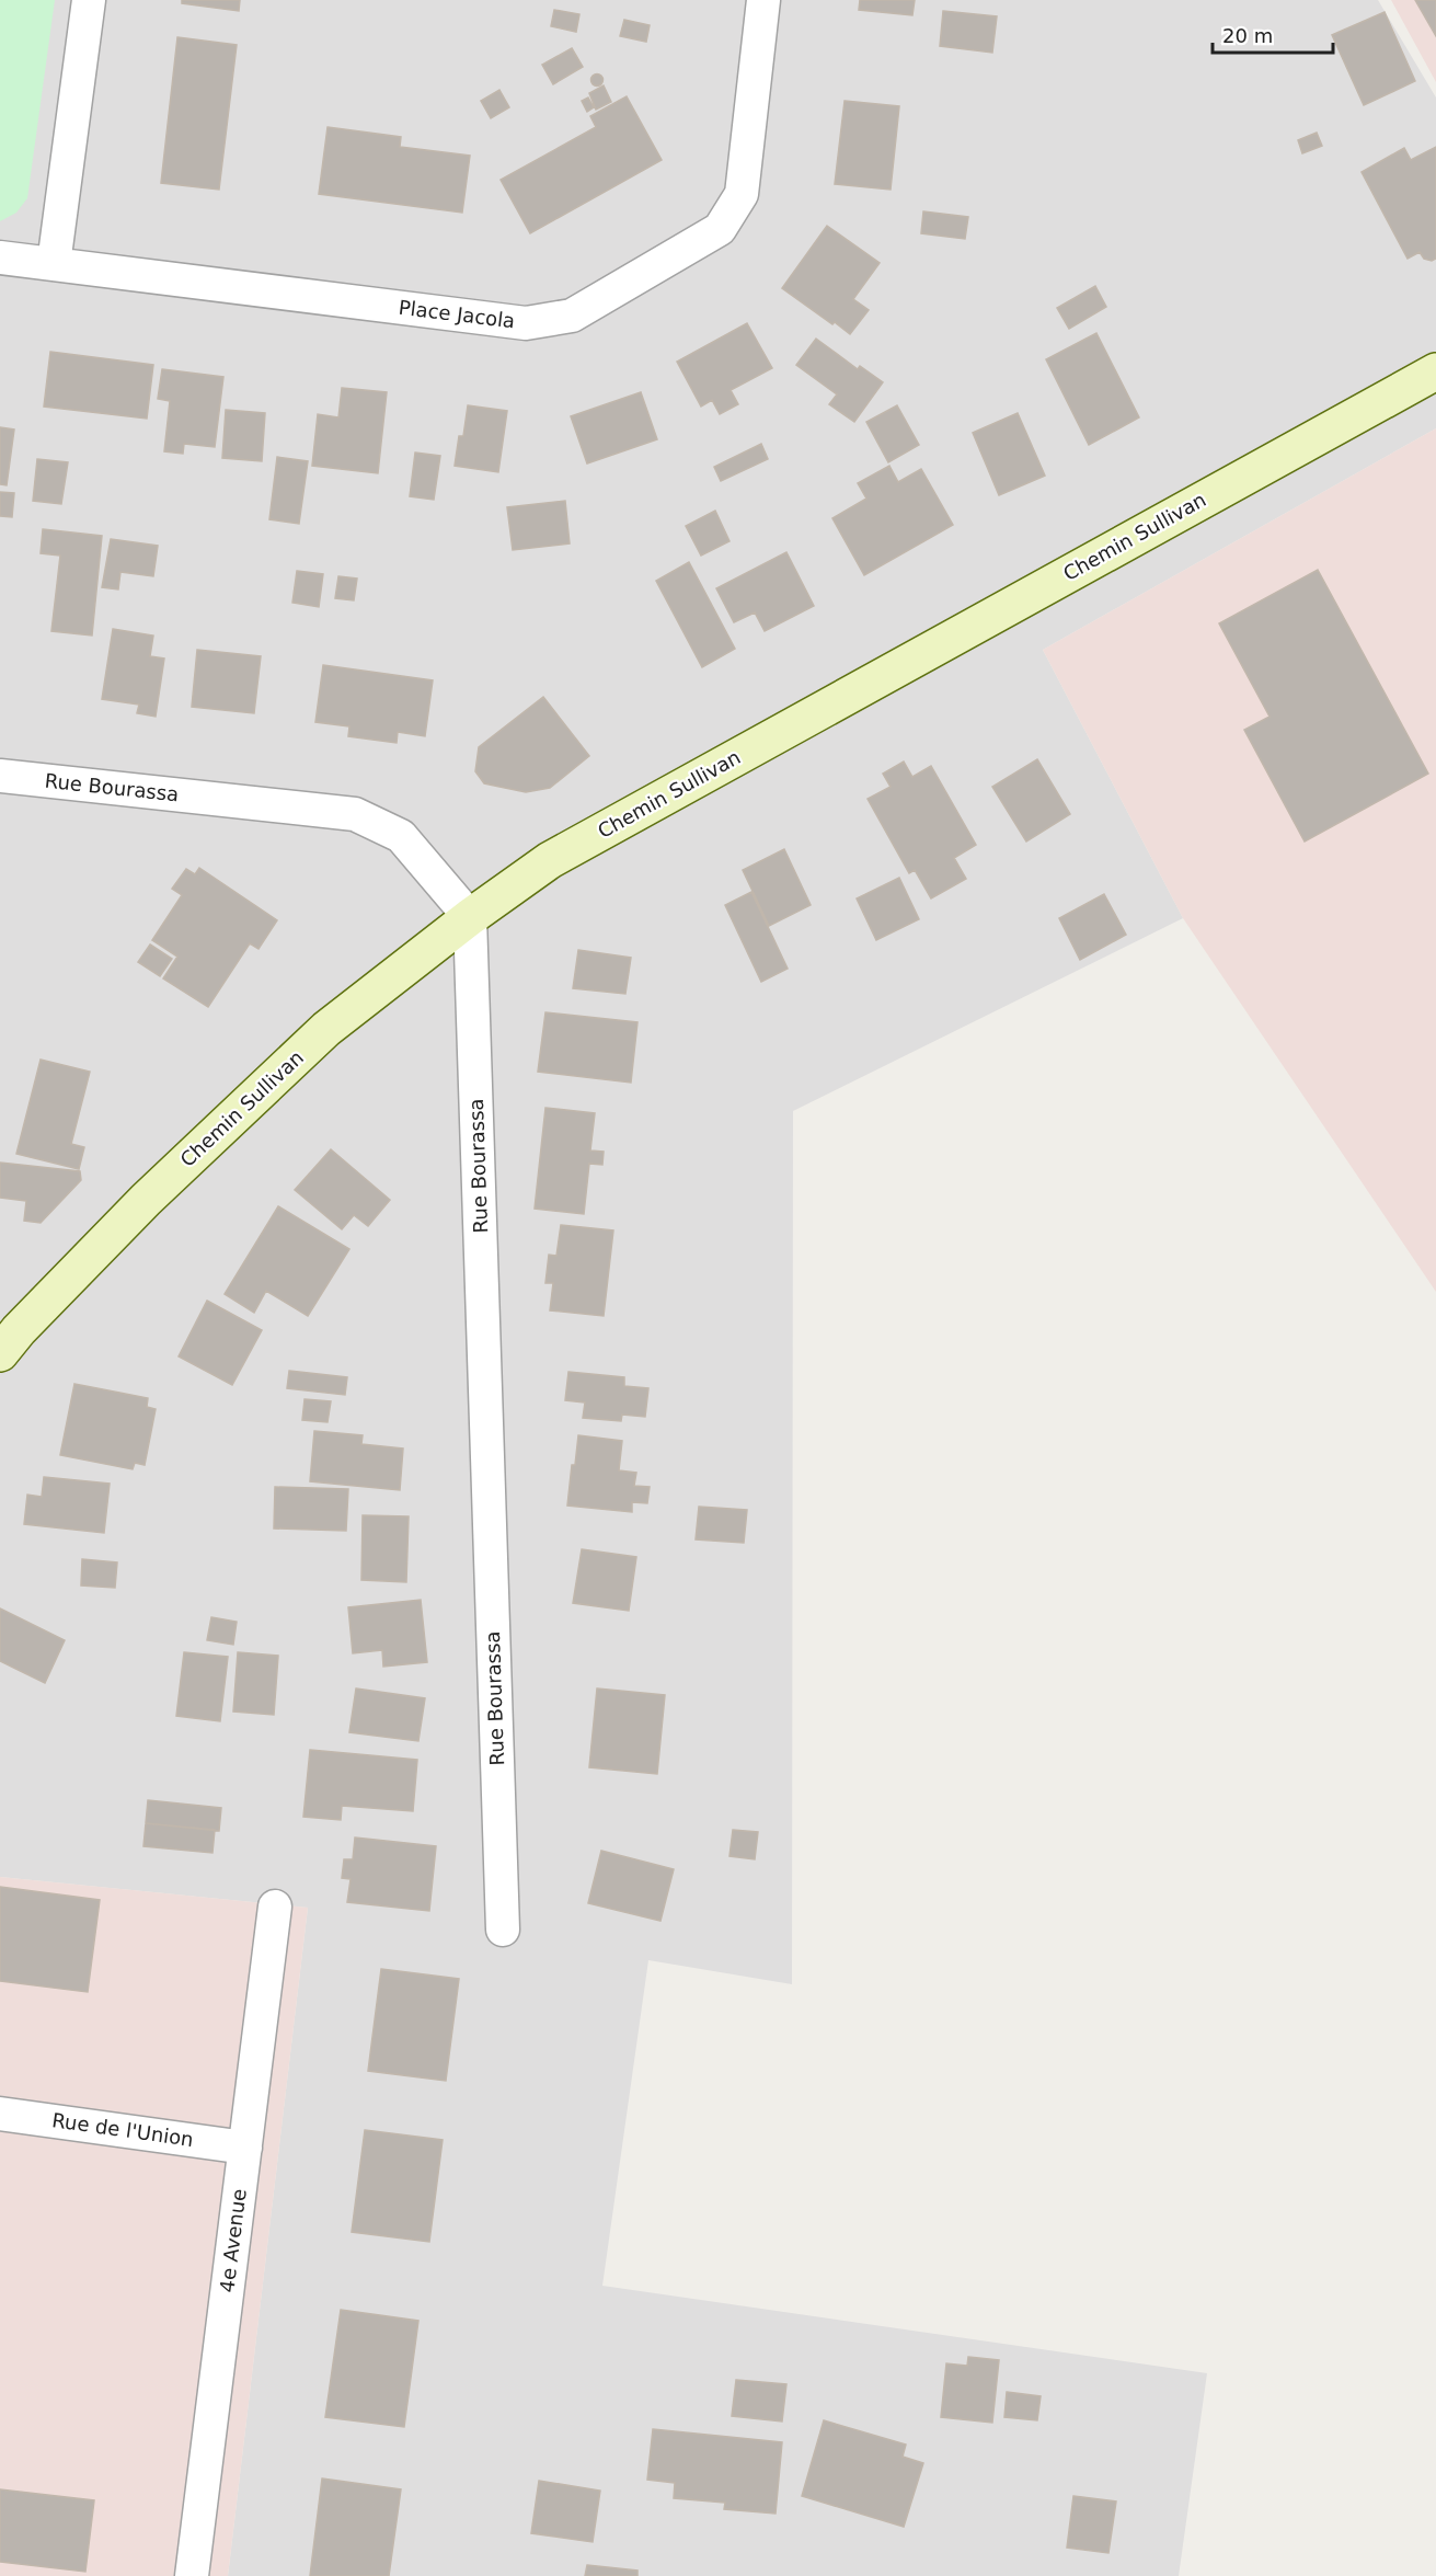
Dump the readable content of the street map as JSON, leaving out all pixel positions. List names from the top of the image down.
{
  "streets": {
    "main road": ["Chemin Sullivan"],
    "street": [
      "Place Jacola",
      "Rue Bourassa",
      "Rue de l'Union",
      "4e Avenue"
    ]
  },
  "crossings": [
    ["Chemin Sullivan", "Rue Bourassa"],
    ["Rue de l'Union", "4e Avenue"]
  ],
  "scale_bar": "20 m"
}
